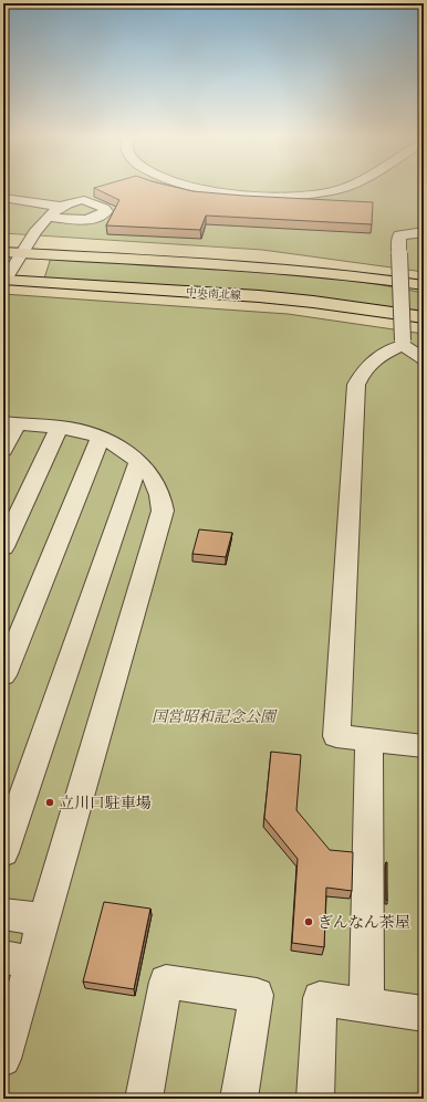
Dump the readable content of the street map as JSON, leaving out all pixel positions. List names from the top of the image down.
{
  "streets": {
    "main road": ["中央南北線"]
  },
  "parks": ["国営昭和記念公園"],
  "places": ["立川口駐車場", "ぎんなん茶屋"]
}
